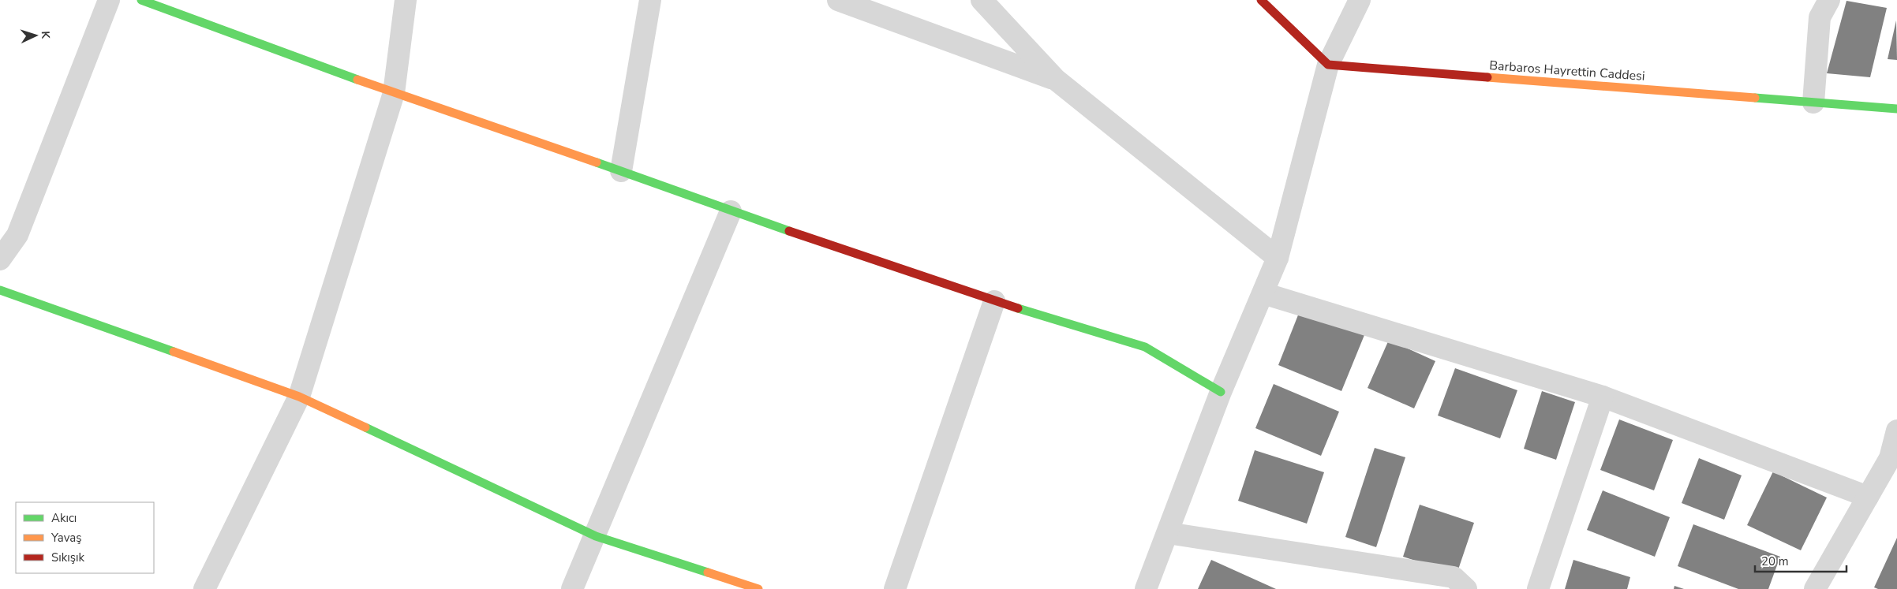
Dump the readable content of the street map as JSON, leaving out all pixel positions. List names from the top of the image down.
{
  "streets": {
    "street": ["Barbaros Hayrettin Caddesi"]
  },
  "legend": ["Akıcı", "Yavaş", "Sıkışık"],
  "scale_bar": "20 m",
  "north": "right"
}
